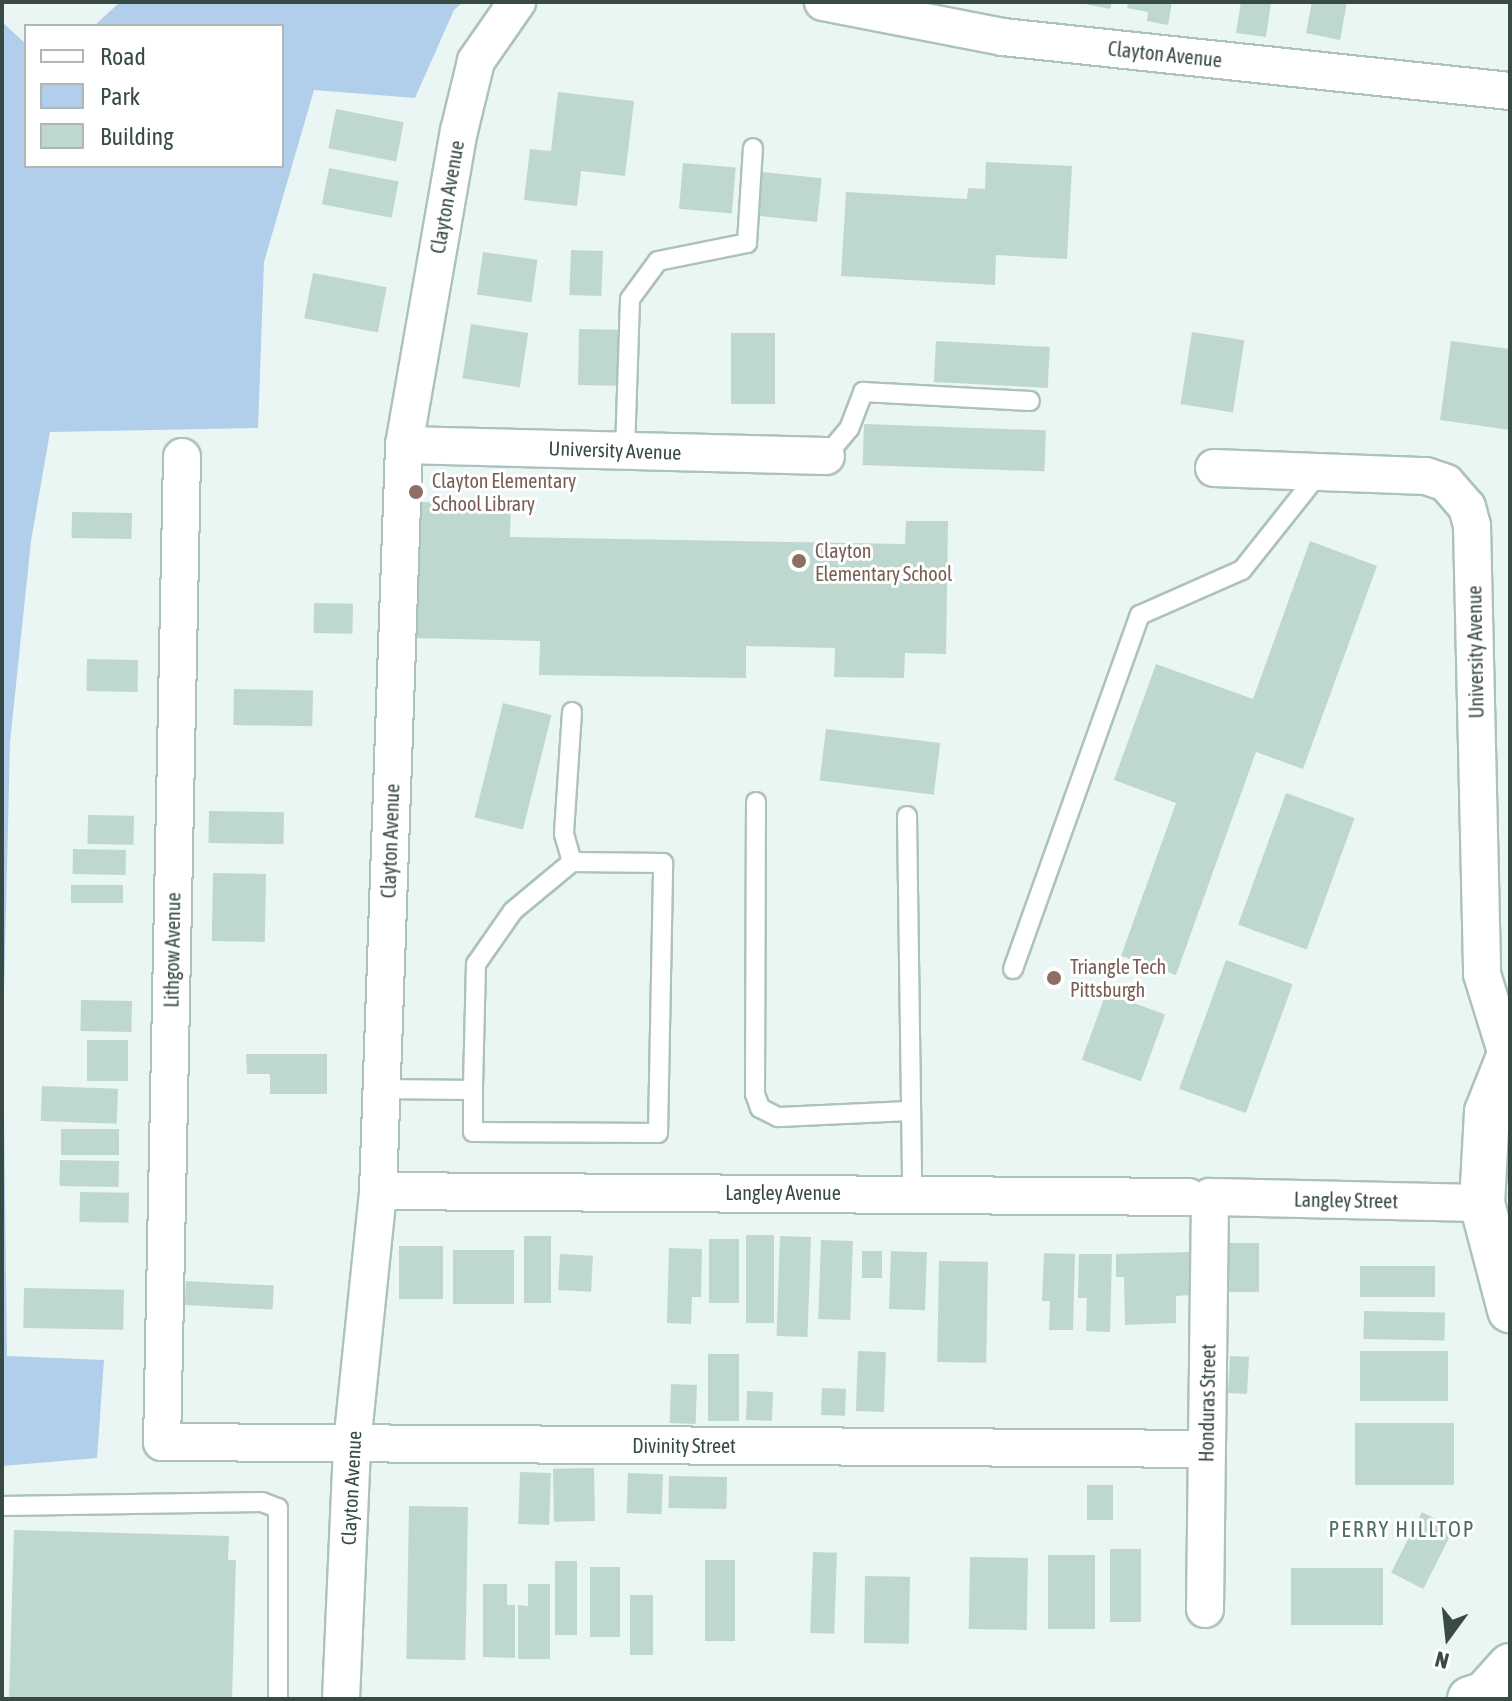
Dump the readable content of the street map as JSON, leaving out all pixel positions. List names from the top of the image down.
{
  "streets": {
    "street": [
      "Clayton Avenue",
      "University Avenue",
      "Lithgow Avenue",
      "Langley Avenue",
      "Langley Street",
      "Honduras Street",
      "Divinity Street"
    ]
  },
  "crossings": [
    ["Clayton Avenue", "University Avenue"],
    ["Clayton Avenue", "Langley Avenue"],
    ["Clayton Avenue", "Divinity Street"],
    ["Lithgow Avenue", "Divinity Street"],
    ["Langley Avenue", "Langley Street"],
    ["Langley Avenue", "Honduras Street"],
    ["Langley Street", "Honduras Street"],
    ["Honduras Street", "Divinity Street"]
  ],
  "districts": ["PERRY HILLTOP"],
  "places": ["Clayton Elementary School Library", "Clayton Elementary School", "Triangle Tech Pittsburgh"],
  "legend": ["Road", "Park", "Building"],
  "north": "bottom"
}
